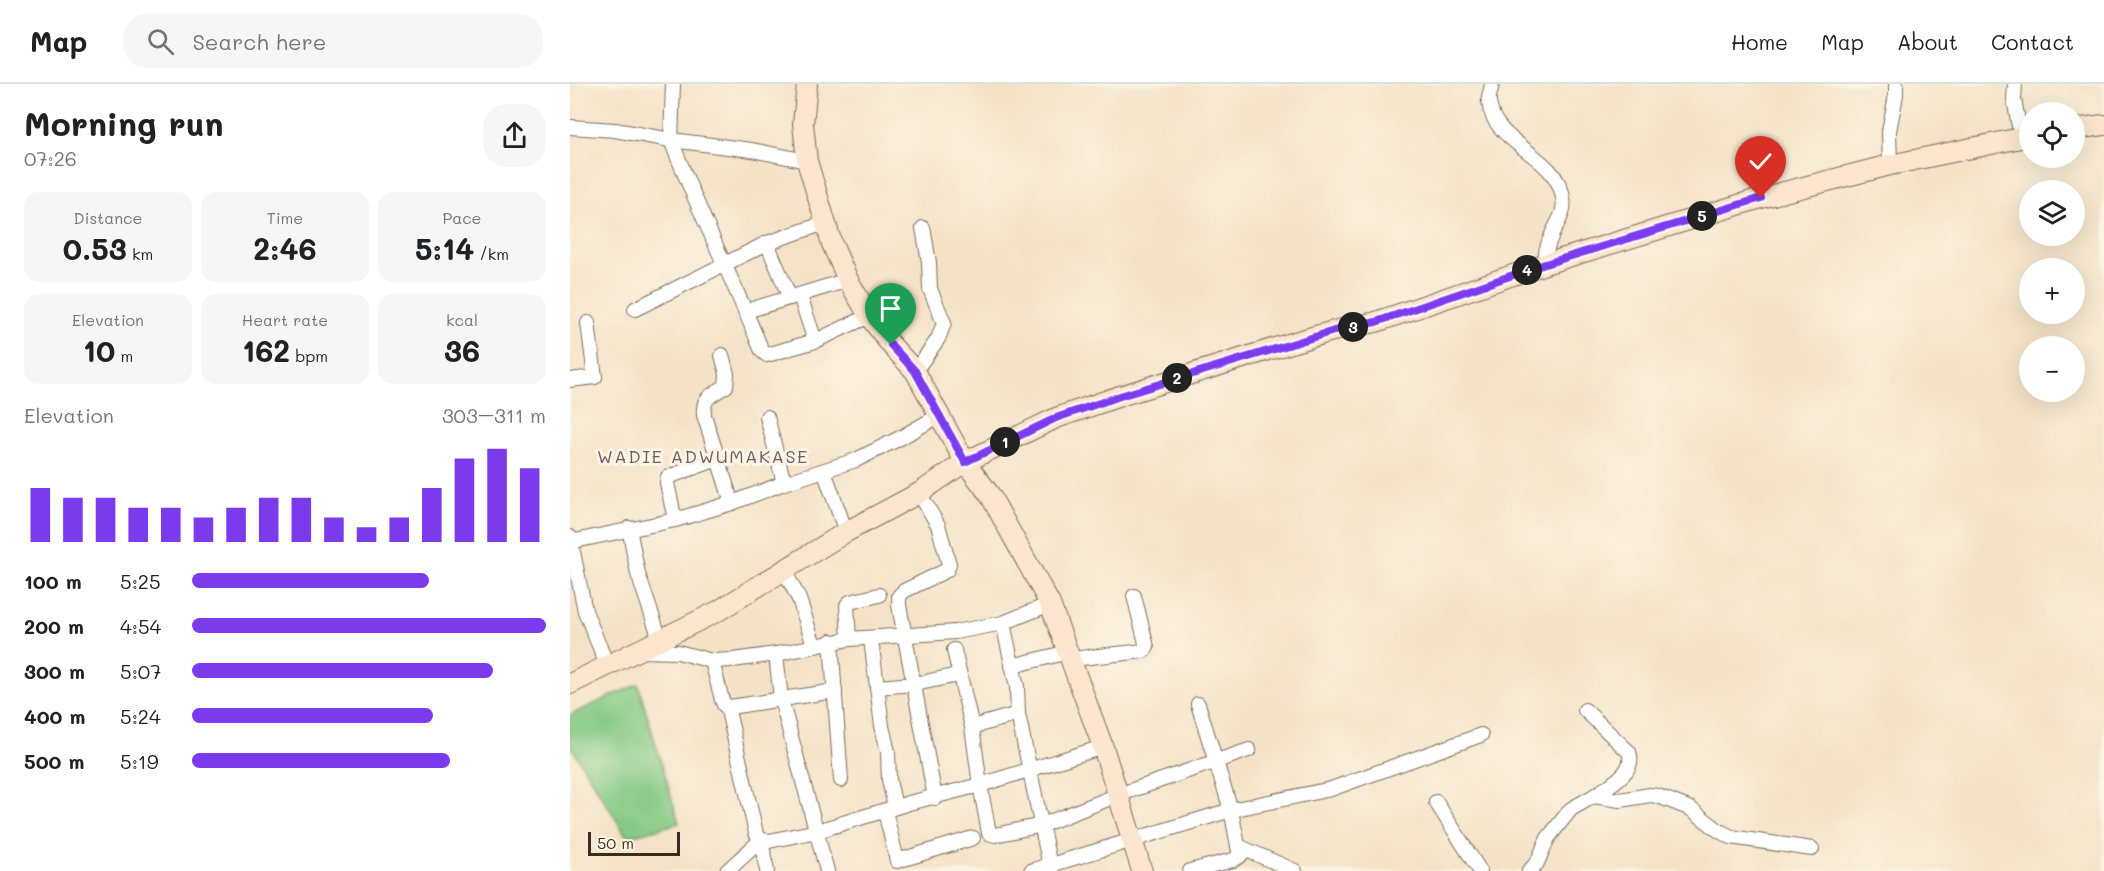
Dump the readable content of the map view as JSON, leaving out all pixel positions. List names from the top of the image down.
{
  "districts": ["WADIE ADWUMAKASE"],
  "scale_bar": "50 m",
  "page": {
    "header": "Map",
    "search": "Search here",
    "nav": [
      "Home",
      "Map",
      "About",
      "Contact"
    ],
    "heading": ["Morning run", "07:26"],
    "map_buttons": ["+", "−"],
    "stats": [
      ["Distance", "0.53 km"],
      ["Time", "2:46"],
      ["Pace", "5:14 /km"],
      ["Elevation", "10 m"],
      ["Heart rate", "162 bpm"],
      ["kcal", "36"]
    ],
    "pins": [
      "5",
      "4",
      "3",
      "2",
      "1"
    ],
    "chart": ["Elevation", "303–311 m"],
    "list": [
      {
        "name": "100 m",
        "note": "5:25"
      },
      {
        "name": "200 m",
        "note": "4:54"
      },
      {
        "name": "300 m",
        "note": "5:07"
      },
      {
        "name": "400 m",
        "note": "5:24"
      },
      {
        "name": "500 m",
        "note": "5:19"
      }
    ],
    "scale": "50 m"
  }
}
